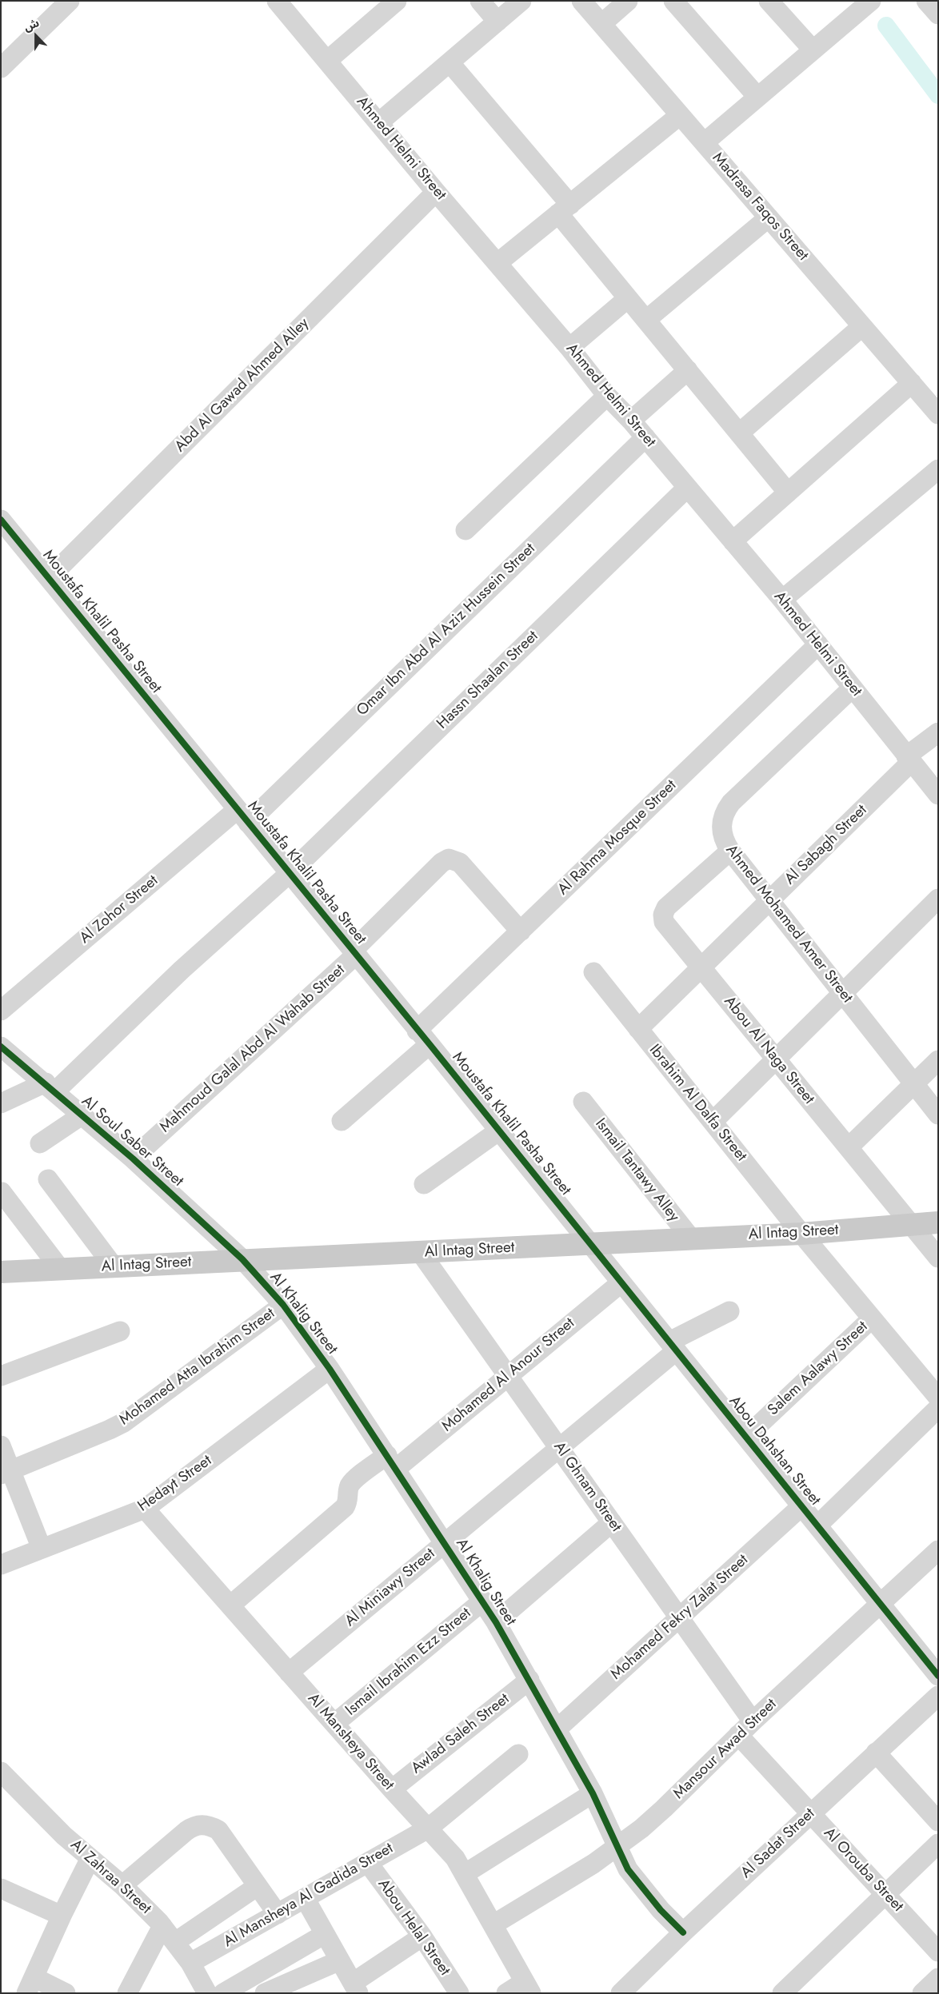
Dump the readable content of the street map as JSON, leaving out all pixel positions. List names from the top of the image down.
{
  "streets": {
    "main road": ["Al Intag Street"],
    "street": [
      "Ahmed Helmi Street",
      "Madrasa Faqos Street",
      "Abd Al Gawad Ahmed Alley",
      "Moustafa Khalil Pasha Street",
      "Omar Ibn Abd Al Aziz Hussein Street",
      "Hassn Shaalan Street",
      "Al Rahma Mosque Street",
      "Al Sabagh Street",
      "Al Zohor Street",
      "Ahmed Mohamed Amer Street",
      "Mahmoud Galal Abd Al Wahab Street",
      "Abou Al Naga Street",
      "Ibrahim Al Dalfa Street",
      "Al Soul Saber Street",
      "Ismail Tantawy Alley",
      "Al Khalig Street",
      "Mohamed Atta Ibrahim Street",
      "Salem Aalawy Street",
      "Mohamed Al Anour Street",
      "Abou Dahshan Street",
      "Hedayt Street",
      "Al Ghnam Street",
      "Al Miniawy Street",
      "Mohamed Fekry Zalat Street",
      "Ismail Ibrahim Ezz Street",
      "Awlad Saleh Street",
      "Al Mansheya Street",
      "Mansour Awad Street",
      "Al Sadat Street",
      "Al Orouba Street",
      "Al Zahraa Street",
      "Al Mansheya Al Gadida Street",
      "Abou Helal Street"
    ]
  },
  "crossings": [
    ["Ahmed Helmi Street", "Abd Al Gawad Ahmed Alley"],
    ["Ahmed Helmi Street", "Omar Ibn Abd Al Aziz Hussein Street"],
    ["Ahmed Helmi Street", "Hassn Shaalan Street"],
    ["Ahmed Helmi Street", "Al Rahma Mosque Street"],
    ["Ahmed Helmi Street", "Al Sabagh Street"],
    ["Ahmed Helmi Street", "Ahmed Mohamed Amer Street"],
    ["Abd Al Gawad Ahmed Alley", "Moustafa Khalil Pasha Street"],
    ["Moustafa Khalil Pasha Street", "Omar Ibn Abd Al Aziz Hussein Street"],
    ["Moustafa Khalil Pasha Street", "Hassn Shaalan Street"],
    ["Moustafa Khalil Pasha Street", "Al Rahma Mosque Street"],
    ["Moustafa Khalil Pasha Street", "Al Zohor Street"],
    ["Moustafa Khalil Pasha Street", "Mahmoud Galal Abd Al Wahab Street"],
    ["Moustafa Khalil Pasha Street", "Al Intag Street"],
    ["Moustafa Khalil Pasha Street", "Abou Dahshan Street"],
    ["Omar Ibn Abd Al Aziz Hussein Street", "Al Zohor Street"],
    ["Hassn Shaalan Street", "Al Soul Saber Street"],
    ["Al Rahma Mosque Street", "Mahmoud Galal Abd Al Wahab Street"],
    ["Al Sabagh Street", "Ahmed Mohamed Amer Street"],
    ["Al Sabagh Street", "Abou Al Naga Street"],
    ["Al Sabagh Street", "Ibrahim Al Dalfa Street"],
    ["Ahmed Mohamed Amer Street", "Abou Al Naga Street"],
    ["Mahmoud Galal Abd Al Wahab Street", "Al Soul Saber Street"],
    ["Abou Al Naga Street", "Al Intag Street"],
    ["Ibrahim Al Dalfa Street", "Al Intag Street"],
    ["Ibrahim Al Dalfa Street", "Salem Aalawy Street"],
    ["Al Soul Saber Street", "Al Intag Street"],
    ["Al Soul Saber Street", "Al Khalig Street"],
    ["Ismail Tantawy Alley", "Al Intag Street"],
    ["Al Intag Street", "Al Khalig Street"],
    ["Al Intag Street", "Abou Dahshan Street"],
    ["Al Intag Street", "Al Ghnam Street"],
    ["Al Khalig Street", "Mohamed Atta Ibrahim Street"],
    ["Al Khalig Street", "Mohamed Al Anour Street"],
    ["Al Khalig Street", "Hedayt Street"],
    ["Al Khalig Street", "Al Miniawy Street"],
    ["Al Khalig Street", "Mohamed Fekry Zalat Street"],
    ["Al Khalig Street", "Ismail Ibrahim Ezz Street"],
    ["Al Khalig Street", "Awlad Saleh Street"],
    ["Al Khalig Street", "Mansour Awad Street"],
    ["Al Khalig Street", "Al Sadat Street"],
    ["Salem Aalawy Street", "Abou Dahshan Street"],
    ["Mohamed Al Anour Street", "Abou Dahshan Street"],
    ["Mohamed Al Anour Street", "Al Ghnam Street"],
    ["Mohamed Al Anour Street", "Al Mansheya Street"],
    ["Abou Dahshan Street", "Al Miniawy Street"],
    ["Abou Dahshan Street", "Mohamed Fekry Zalat Street"],
    ["Abou Dahshan Street", "Mansour Awad Street"],
    ["Hedayt Street", "Al Mansheya Street"],
    ["Al Ghnam Street", "Al Miniawy Street"],
    ["Al Ghnam Street", "Mohamed Fekry Zalat Street"],
    ["Al Ghnam Street", "Mansour Awad Street"],
    ["Al Miniawy Street", "Al Mansheya Street"],
    ["Ismail Ibrahim Ezz Street", "Al Mansheya Street"],
    ["Awlad Saleh Street", "Al Mansheya Street"],
    ["Al Mansheya Street", "Mansour Awad Street"],
    ["Al Mansheya Street", "Al Mansheya Al Gadida Street"],
    ["Mansour Awad Street", "Al Orouba Street"],
    ["Al Sadat Street", "Al Orouba Street"],
    ["Al Zahraa Street", "Al Mansheya Al Gadida Street"],
    ["Al Mansheya Al Gadida Street", "Abou Helal Street"]
  ],
  "north": "top"
}
